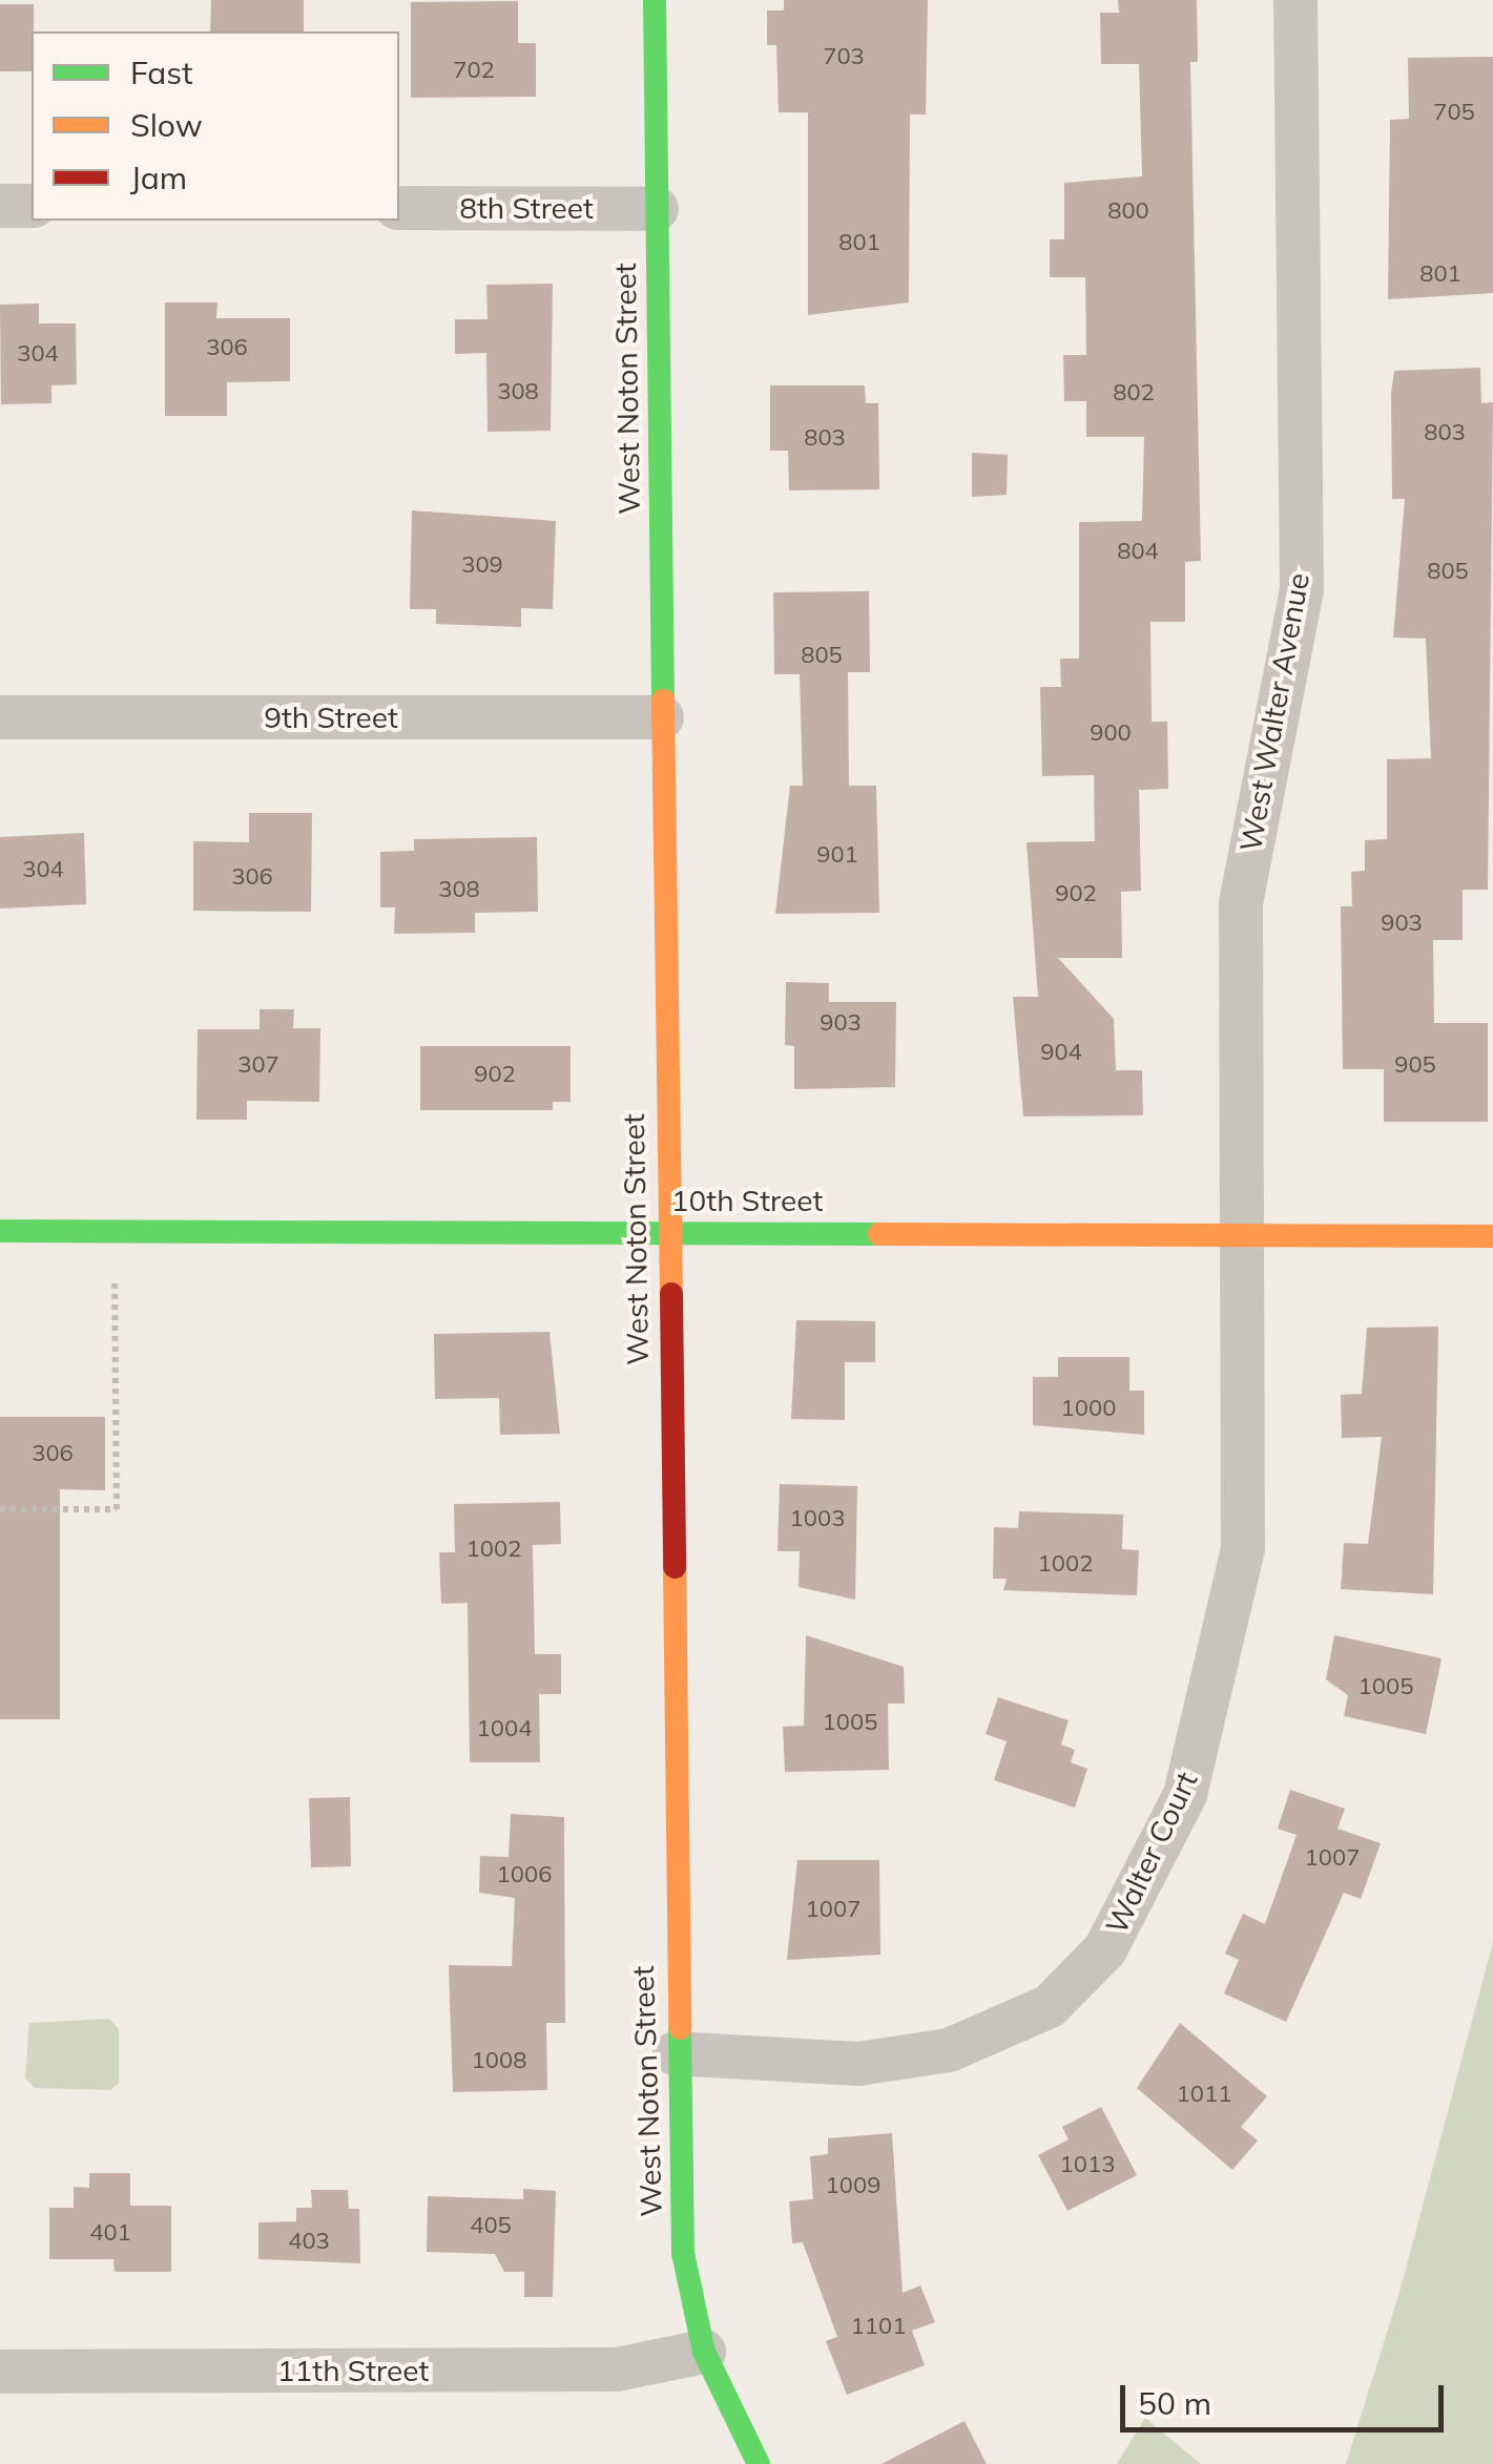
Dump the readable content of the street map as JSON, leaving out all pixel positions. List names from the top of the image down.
{
  "streets": {
    "street": [
      "8th Street",
      "West Noton Street",
      "West Walter Avenue",
      "9th Street",
      "10th Street",
      "Walter Court",
      "11th Street"
    ]
  },
  "crossings": [
    ["8th Street", "West Noton Street"],
    ["West Noton Street", "9th Street"],
    ["West Noton Street", "10th Street"],
    ["West Noton Street", "Walter Court"],
    ["West Noton Street", "11th Street"],
    ["West Walter Avenue", "10th Street"],
    ["West Walter Avenue", "Walter Court"],
    ["10th Street", "Walter Court"]
  ],
  "house_numbers": [
    "703",
    "702",
    "705",
    "800",
    "801",
    "801",
    "306",
    "304",
    "308",
    "802",
    "803",
    "803",
    "804",
    "309",
    "805",
    "805",
    "900",
    "901",
    "304",
    "306",
    "308",
    "902",
    "903",
    "903",
    "904",
    "307",
    "905",
    "902",
    "1000",
    "306",
    "1003",
    "1002",
    "1002",
    "1005",
    "1005",
    "1004",
    "1007",
    "1006",
    "1007",
    "1008",
    "1011",
    "1013",
    "1009",
    "405",
    "401",
    "403",
    "1101"
  ],
  "legend": ["Fast", "Slow", "Jam"],
  "scale_bar": "50 m"
}
